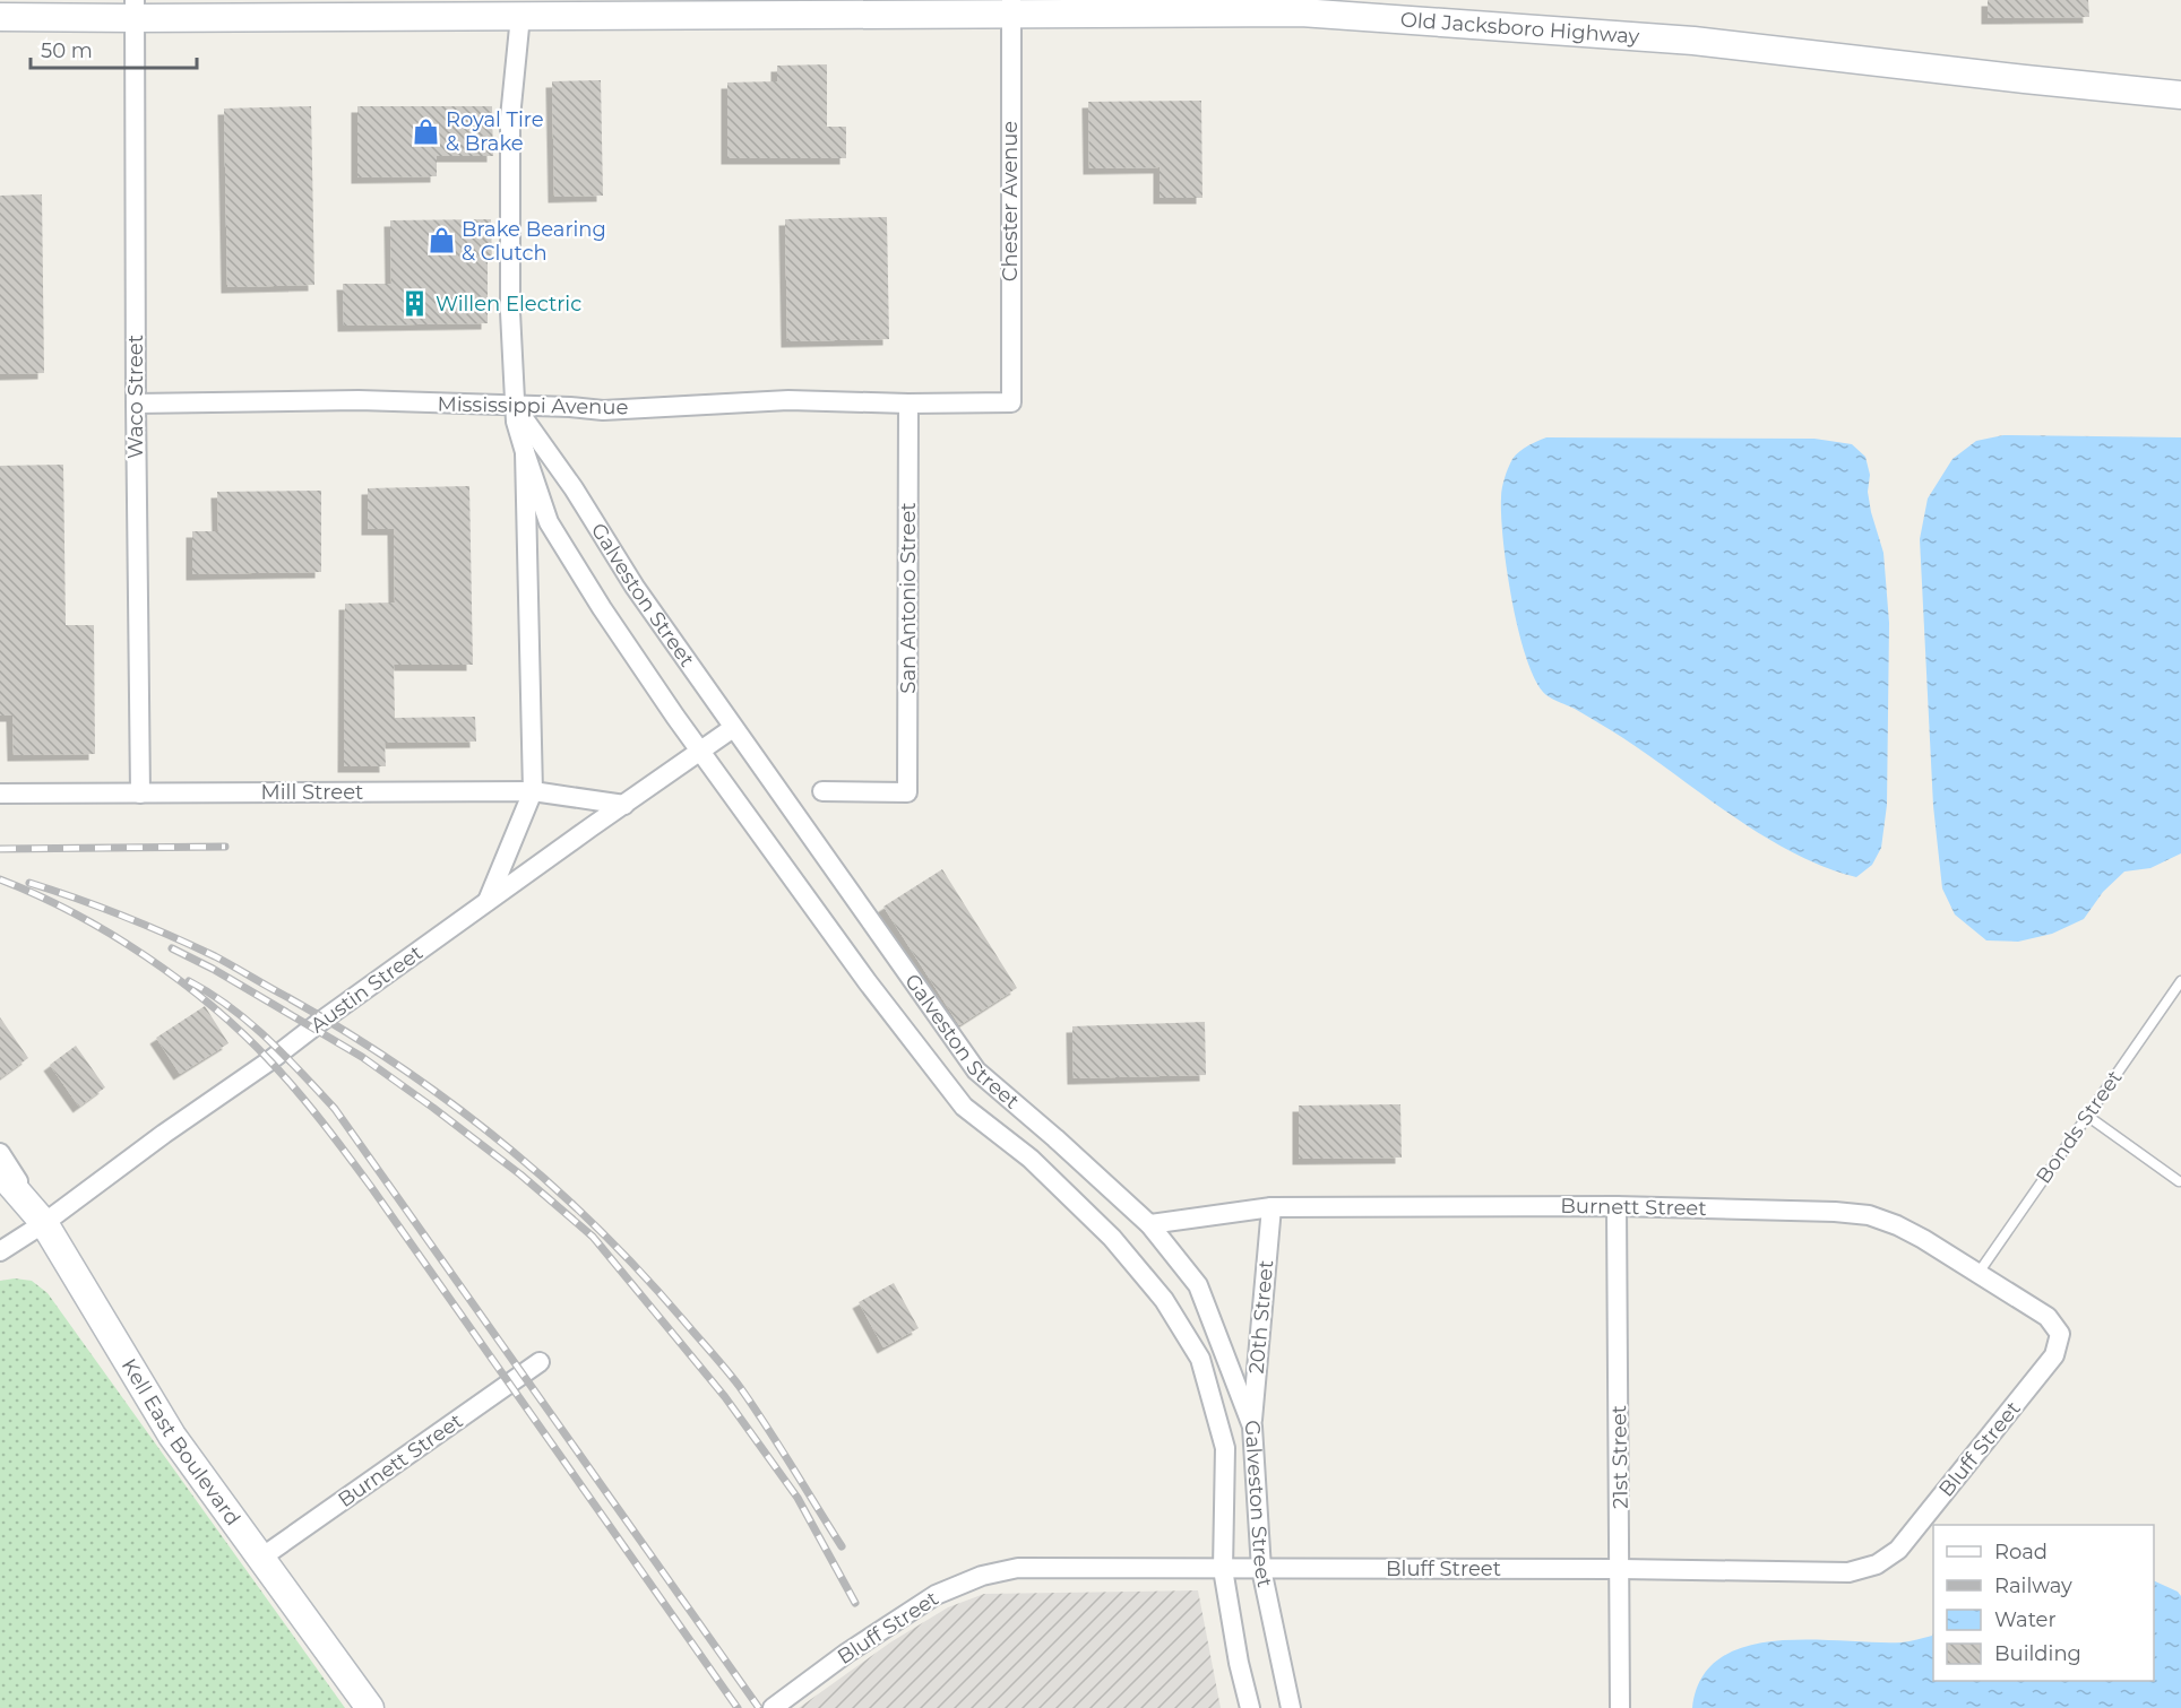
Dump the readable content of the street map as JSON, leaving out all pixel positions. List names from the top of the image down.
{
  "streets": {
    "main road": ["Old Jacksboro Highway", "Kell East Boulevard"],
    "street": [
      "Chester Avenue",
      "Waco Street",
      "Mississippi Avenue",
      "Galveston Street",
      "San Antonio Street",
      "Mill Street",
      "Austin Street",
      "Burnett Street",
      "20th Street",
      "Bluff Street",
      "21st Street"
    ],
    "lane": ["Bonds Street"]
  },
  "crossings": [
    ["Old Jacksboro Highway", "Chester Avenue"],
    ["Old Jacksboro Highway", "Waco Street"],
    ["Old Jacksboro Highway", "Galveston Street"],
    ["Chester Avenue", "Mississippi Avenue"],
    ["Waco Street", "Mississippi Avenue"],
    ["Waco Street", "Mill Street"],
    ["Mississippi Avenue", "Galveston Street"],
    ["Mississippi Avenue", "San Antonio Street"],
    ["Galveston Street", "Mill Street"],
    ["Galveston Street", "Austin Street"],
    ["Galveston Street", "Burnett Street"],
    ["Galveston Street", "20th Street"],
    ["Galveston Street", "Bluff Street"],
    ["Mill Street", "Austin Street"],
    ["Austin Street", "Kell East Boulevard"],
    ["Bonds Street", "Burnett Street"],
    ["Burnett Street", "20th Street"],
    ["Burnett Street", "Kell East Boulevard"],
    ["Burnett Street", "Bluff Street"],
    ["Burnett Street", "21st Street"],
    ["Bluff Street", "21st Street"]
  ],
  "places": {
    "shop": ["Royal Tire & Brake", "Brake Bearing & Clutch"],
    "building": ["Willen Electric"]
  },
  "legend": [
    "Road",
    "Railway",
    "Water",
    "Building"
  ],
  "scale_bar": "50 m"
}
